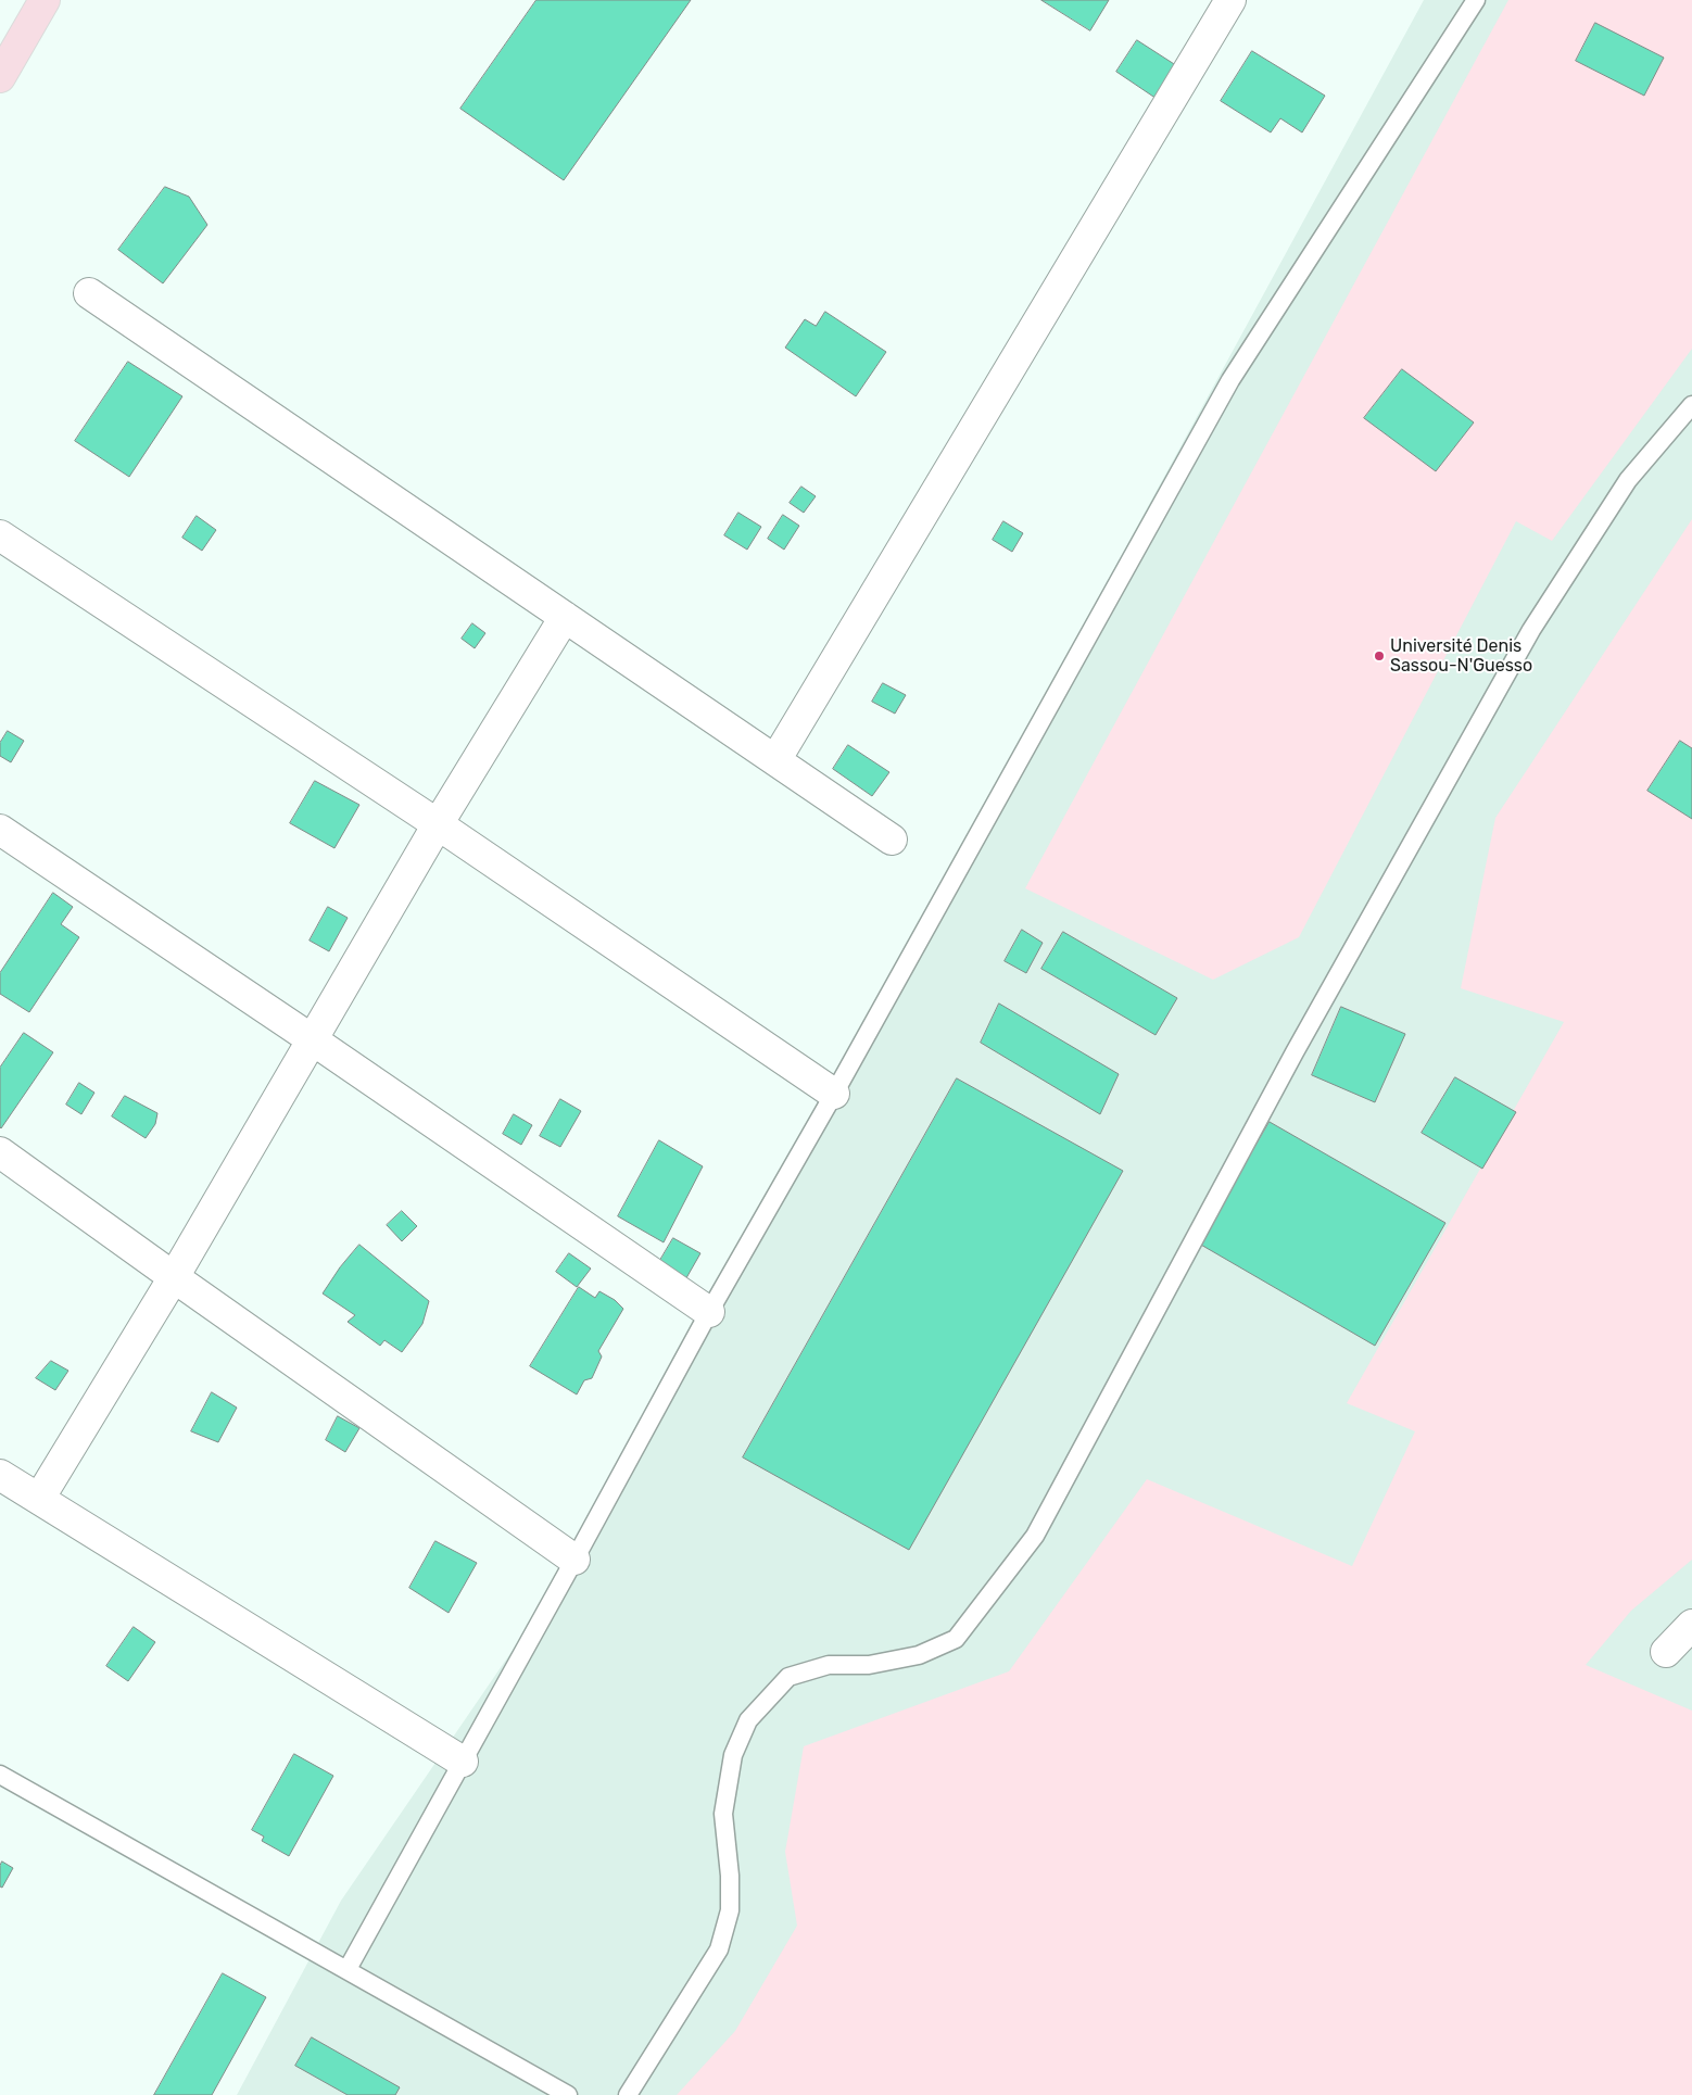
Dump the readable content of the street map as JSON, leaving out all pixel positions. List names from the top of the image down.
{
  "places": ["Université Denis Sassou-N'Guesso"]
}
